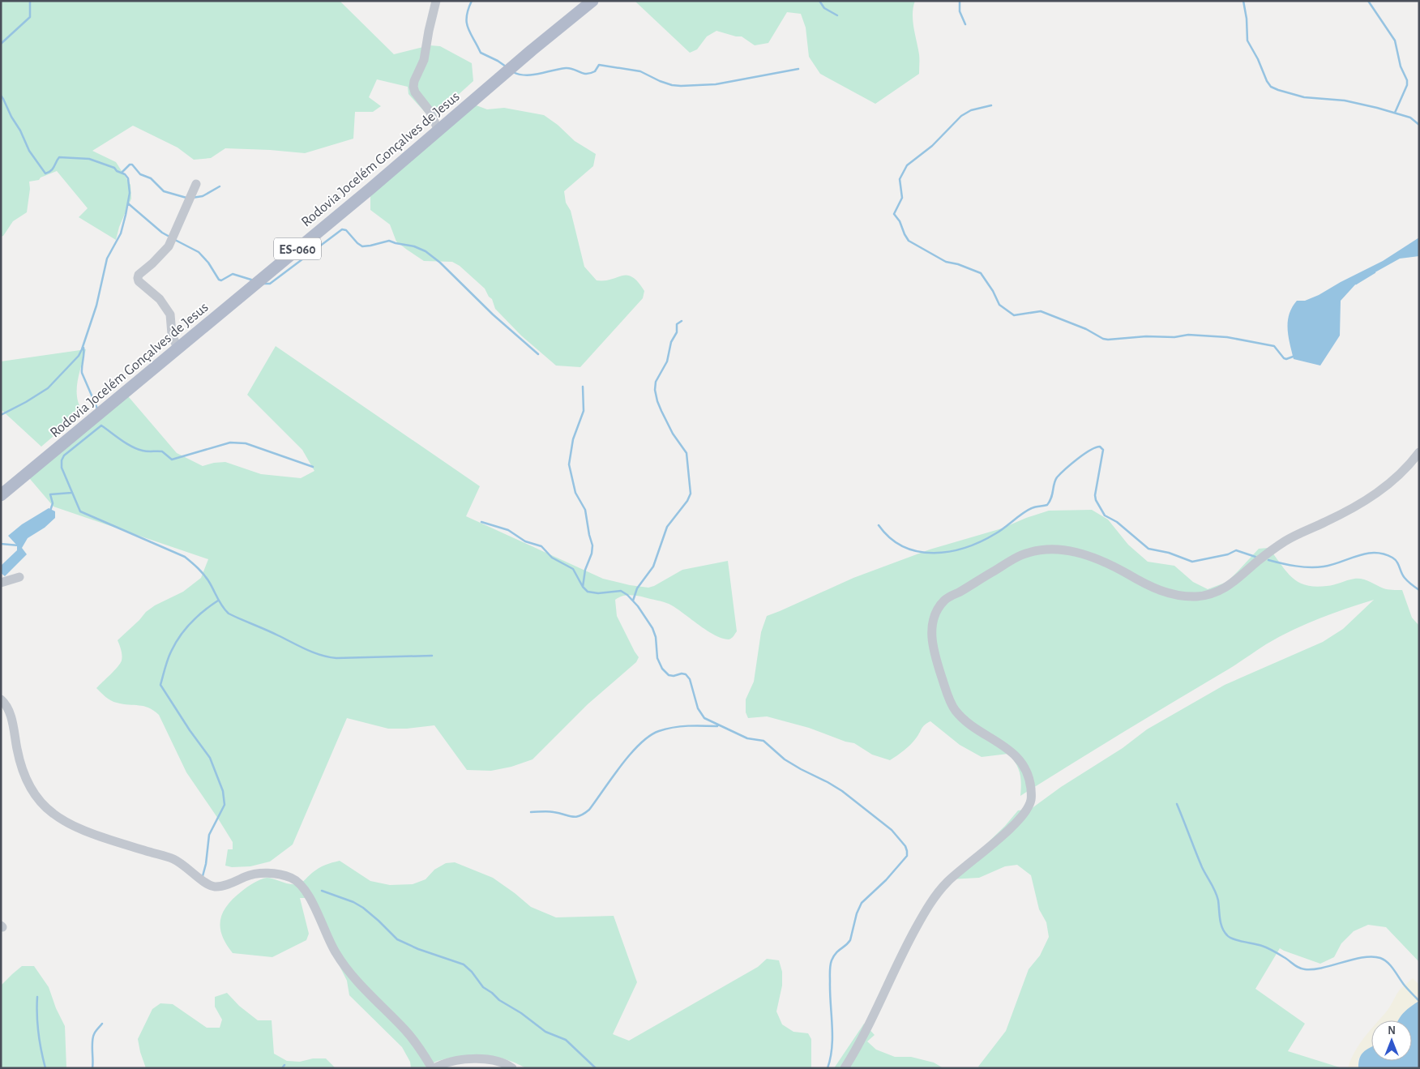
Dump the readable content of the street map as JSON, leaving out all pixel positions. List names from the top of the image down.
{
  "streets": {
    "main road": ["Rodovia Jocelém Gonçalves de Jesus", "ES-060"]
  },
  "north": "top"
}
